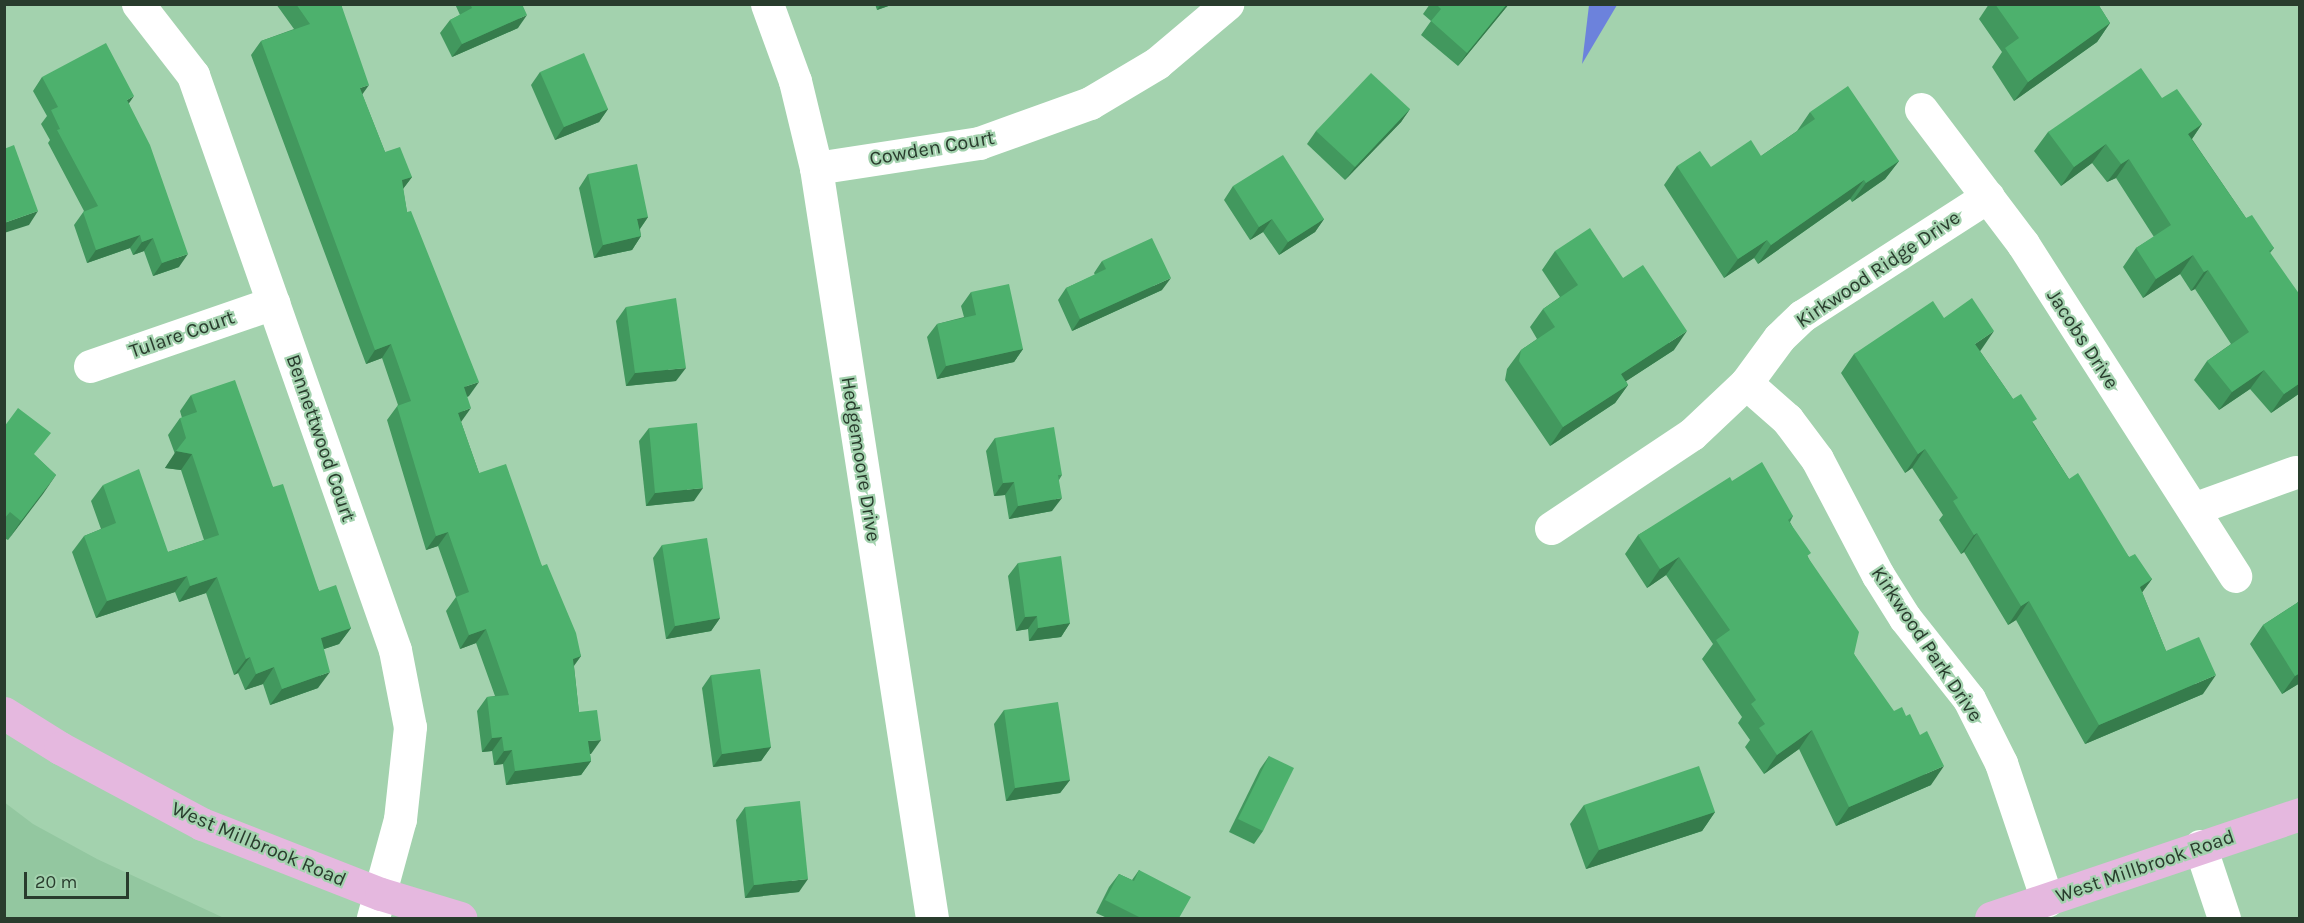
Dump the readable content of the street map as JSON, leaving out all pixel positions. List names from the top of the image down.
{
  "streets": {
    "main road": ["West Millbrook Road"],
    "street": [
      "Cowden Court",
      "Kirkwood Ridge Drive",
      "Tulare Court",
      "Jacobs Drive",
      "Bennettwood Court",
      "Hedgemoore Drive",
      "Kirkwood Park Drive"
    ]
  },
  "crossings": [
    ["Cowden Court", "Hedgemoore Drive"],
    ["Kirkwood Ridge Drive", "Jacobs Drive"],
    ["Kirkwood Ridge Drive", "Kirkwood Park Drive"],
    ["Tulare Court", "Bennettwood Court"],
    ["Bennettwood Court", "West Millbrook Road"],
    ["Kirkwood Park Drive", "West Millbrook Road"]
  ],
  "scale_bar": "20 m"
}
